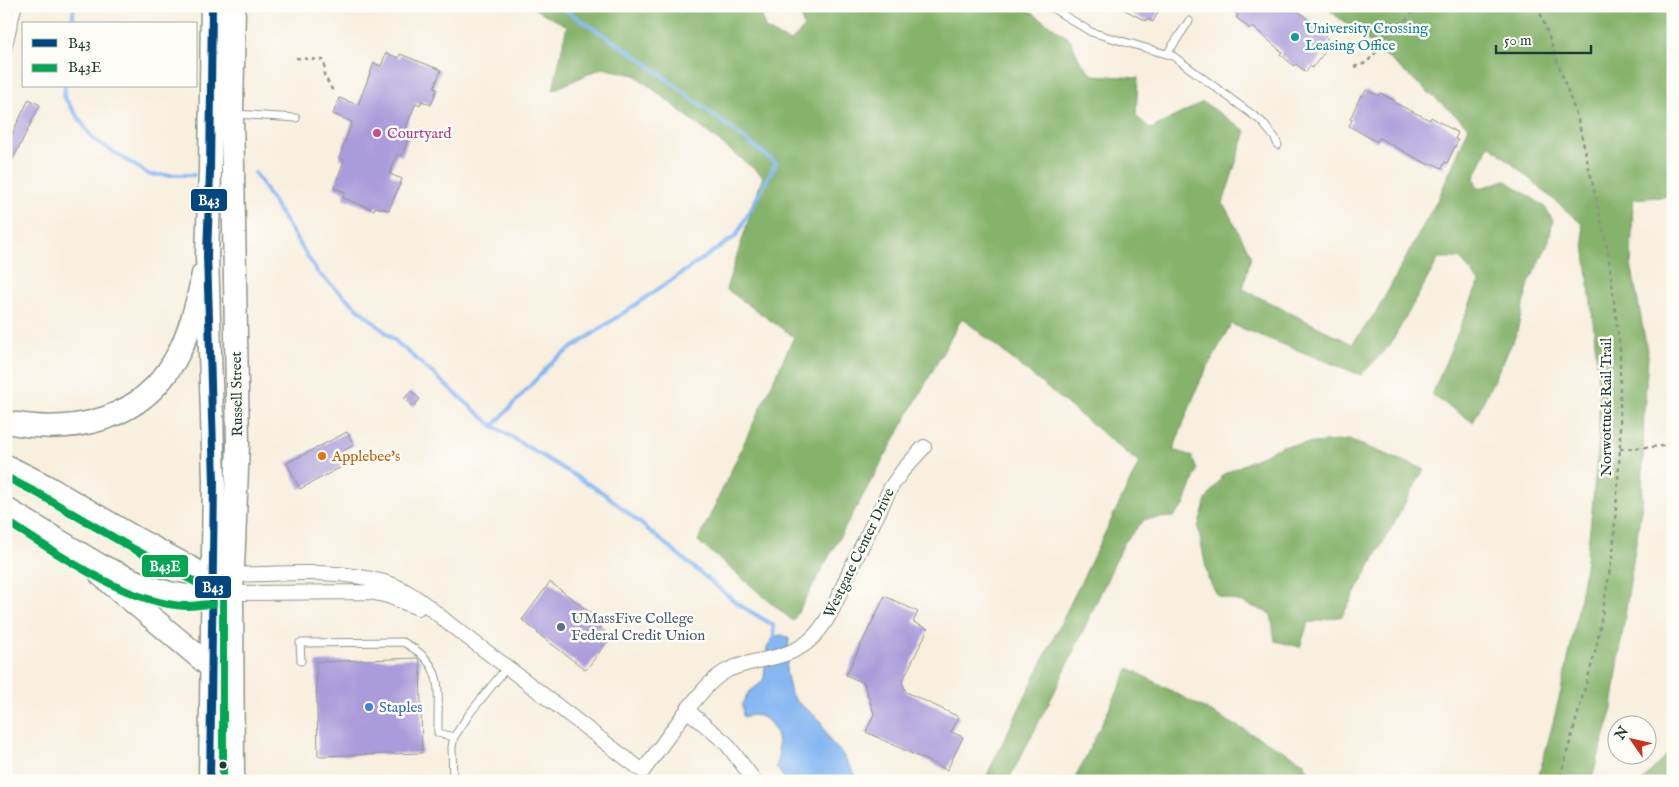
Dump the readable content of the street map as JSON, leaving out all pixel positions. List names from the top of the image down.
{
  "streets": {
    "main road": ["Russell Street"],
    "street": ["Westgate Center Drive"],
    "path": ["Norwottuck Rail Trail"]
  },
  "crossings": [
    ["Russell Street", "Westgate Center Drive"]
  ],
  "places": [
    "University Crossing Leasing Office",
    "Courtyard",
    "Applebee's",
    "UMassFive College Federal Credit Union",
    "Staples"
  ],
  "lines": ["transit line B43", "transit line B43E"],
  "legend": ["B43", "B43E"],
  "scale_bar": "50 m",
  "north": "top left"
}
